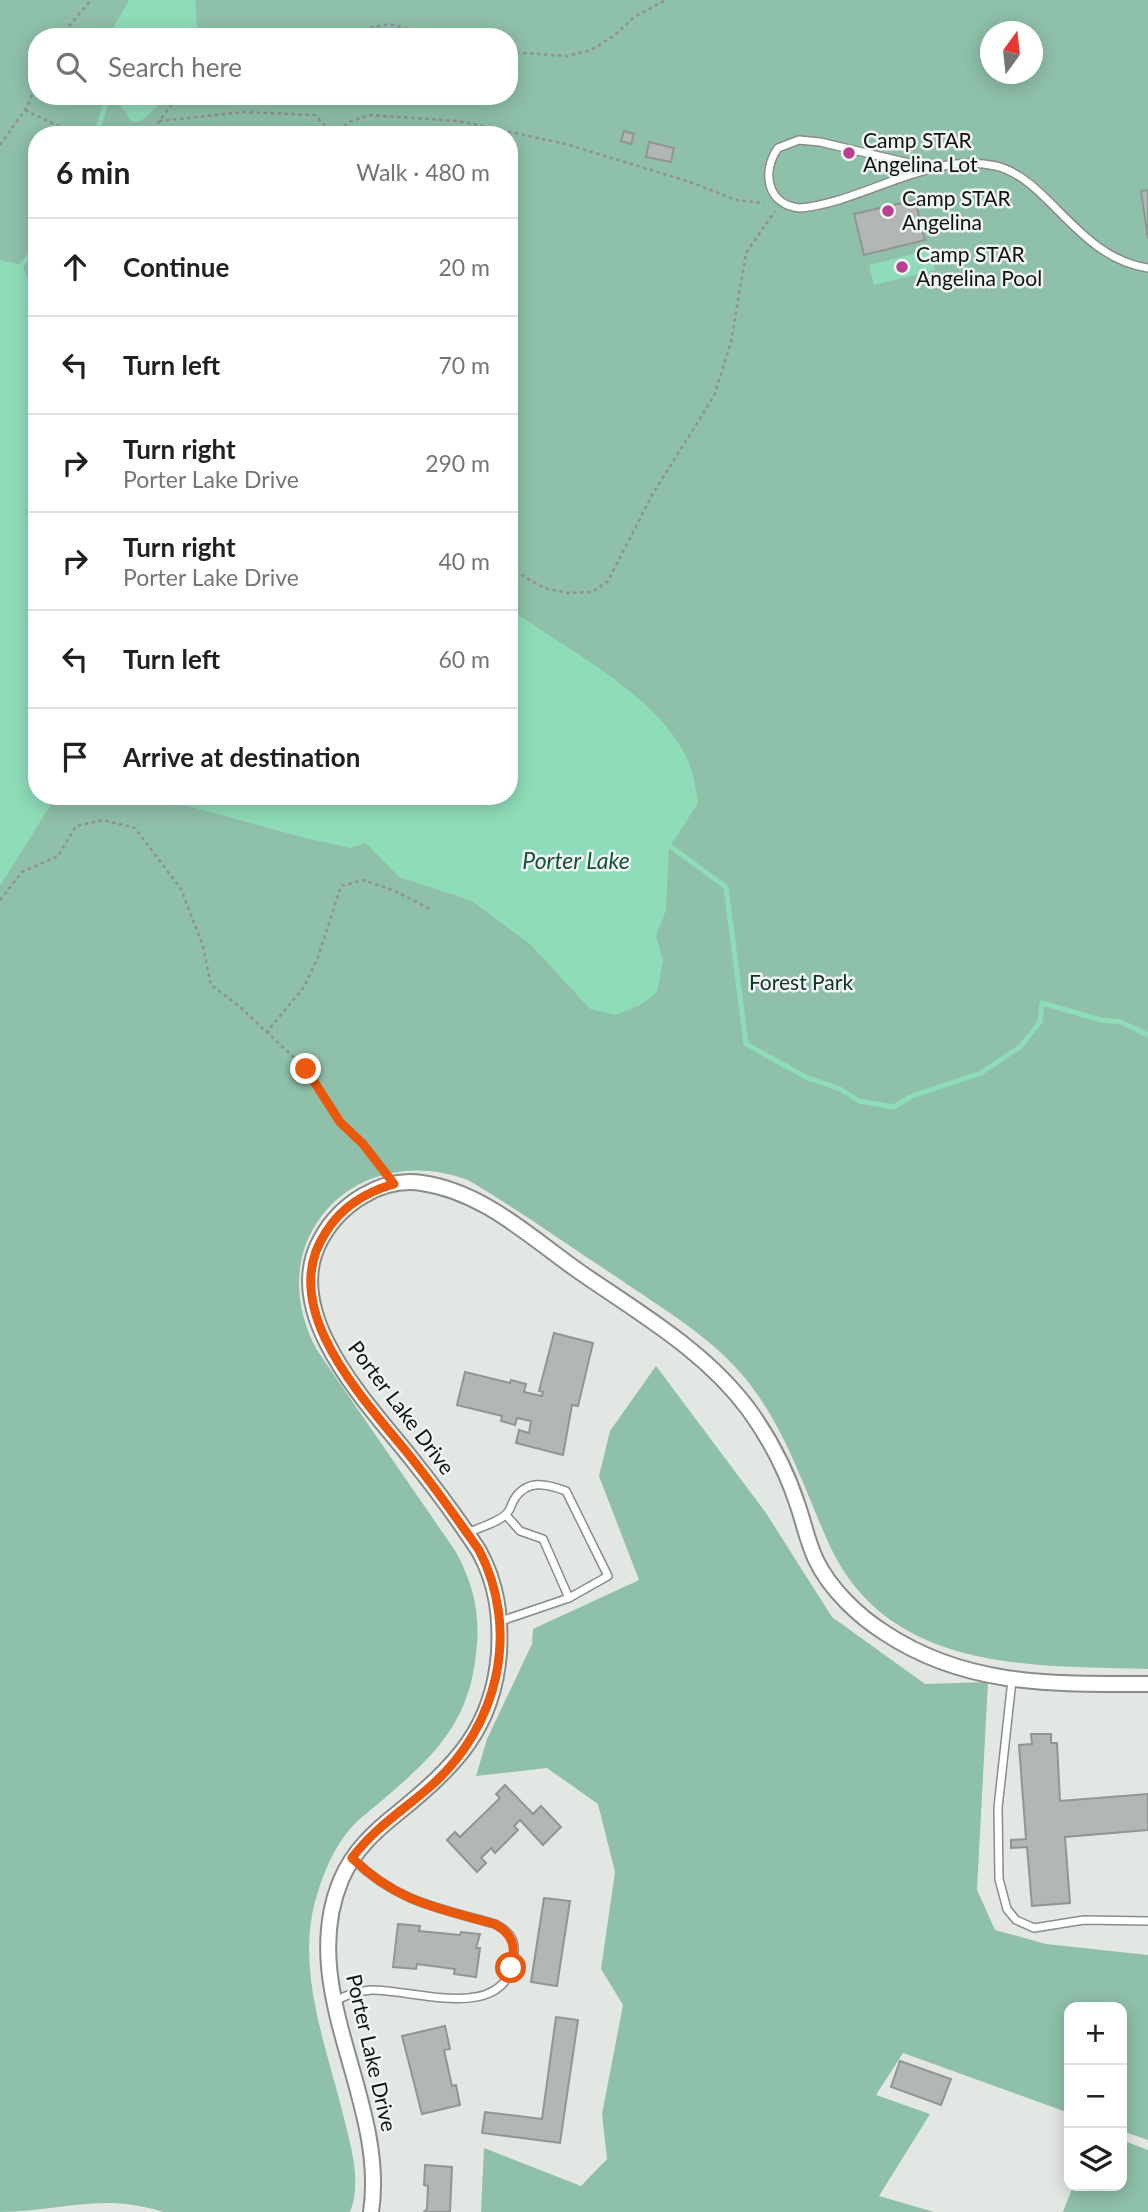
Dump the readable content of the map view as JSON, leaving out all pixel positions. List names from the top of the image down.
{
  "streets": {
    "street": ["Porter Lake Drive"]
  },
  "water": ["Porter Lake"],
  "parks": ["Forest Park"],
  "places": ["Camp STAR Angelina Lot", "Camp STAR Angelina", "Camp STAR Angelina Pool"],
  "north": "top",
  "page": {
    "search": "Search here",
    "heading": ["6 min", "Walk · 480 m"],
    "list": [
      ["Continue", "20 m"],
      ["Turn left", "70 m"],
      ["Turn right", "Porter Lake Drive", "290 m"],
      ["Turn right", "Porter Lake Drive", "40 m"],
      ["Turn left", "60 m"],
      "Arrive at destination"
    ],
    "map_buttons": ["+", "−"]
  }
}
